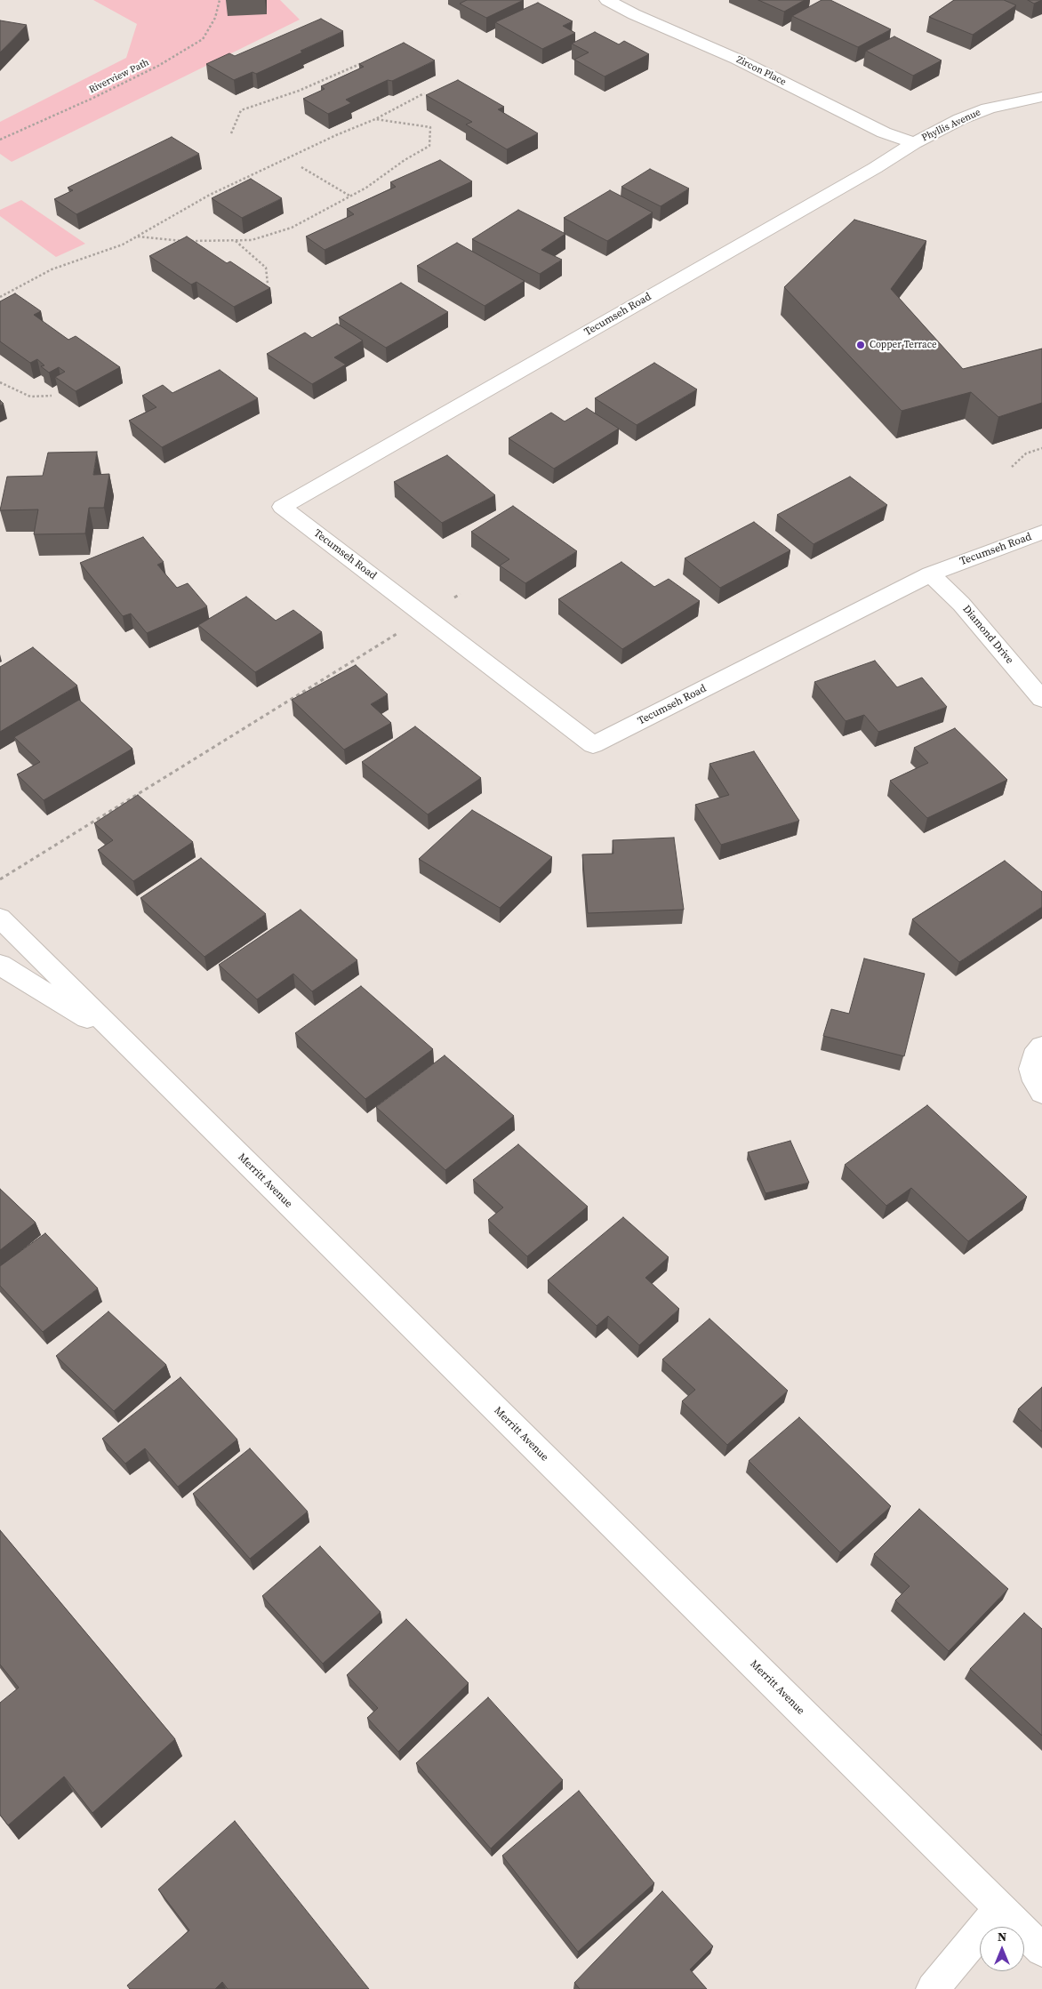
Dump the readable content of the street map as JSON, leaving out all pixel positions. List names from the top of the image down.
{
  "streets": {
    "street": [
      "Zircon Place",
      "Phyllis Avenue",
      "Tecumseh Road",
      "Diamond Drive",
      "Merritt Avenue"
    ],
    "path": ["Riverview Path"]
  },
  "crossings": [
    ["Zircon Place", "Phyllis Avenue"],
    ["Zircon Place", "Tecumseh Road"],
    ["Phyllis Avenue", "Tecumseh Road"],
    ["Tecumseh Road", "Diamond Drive"]
  ],
  "places": ["Copper Terrace"],
  "north": "top"
}
